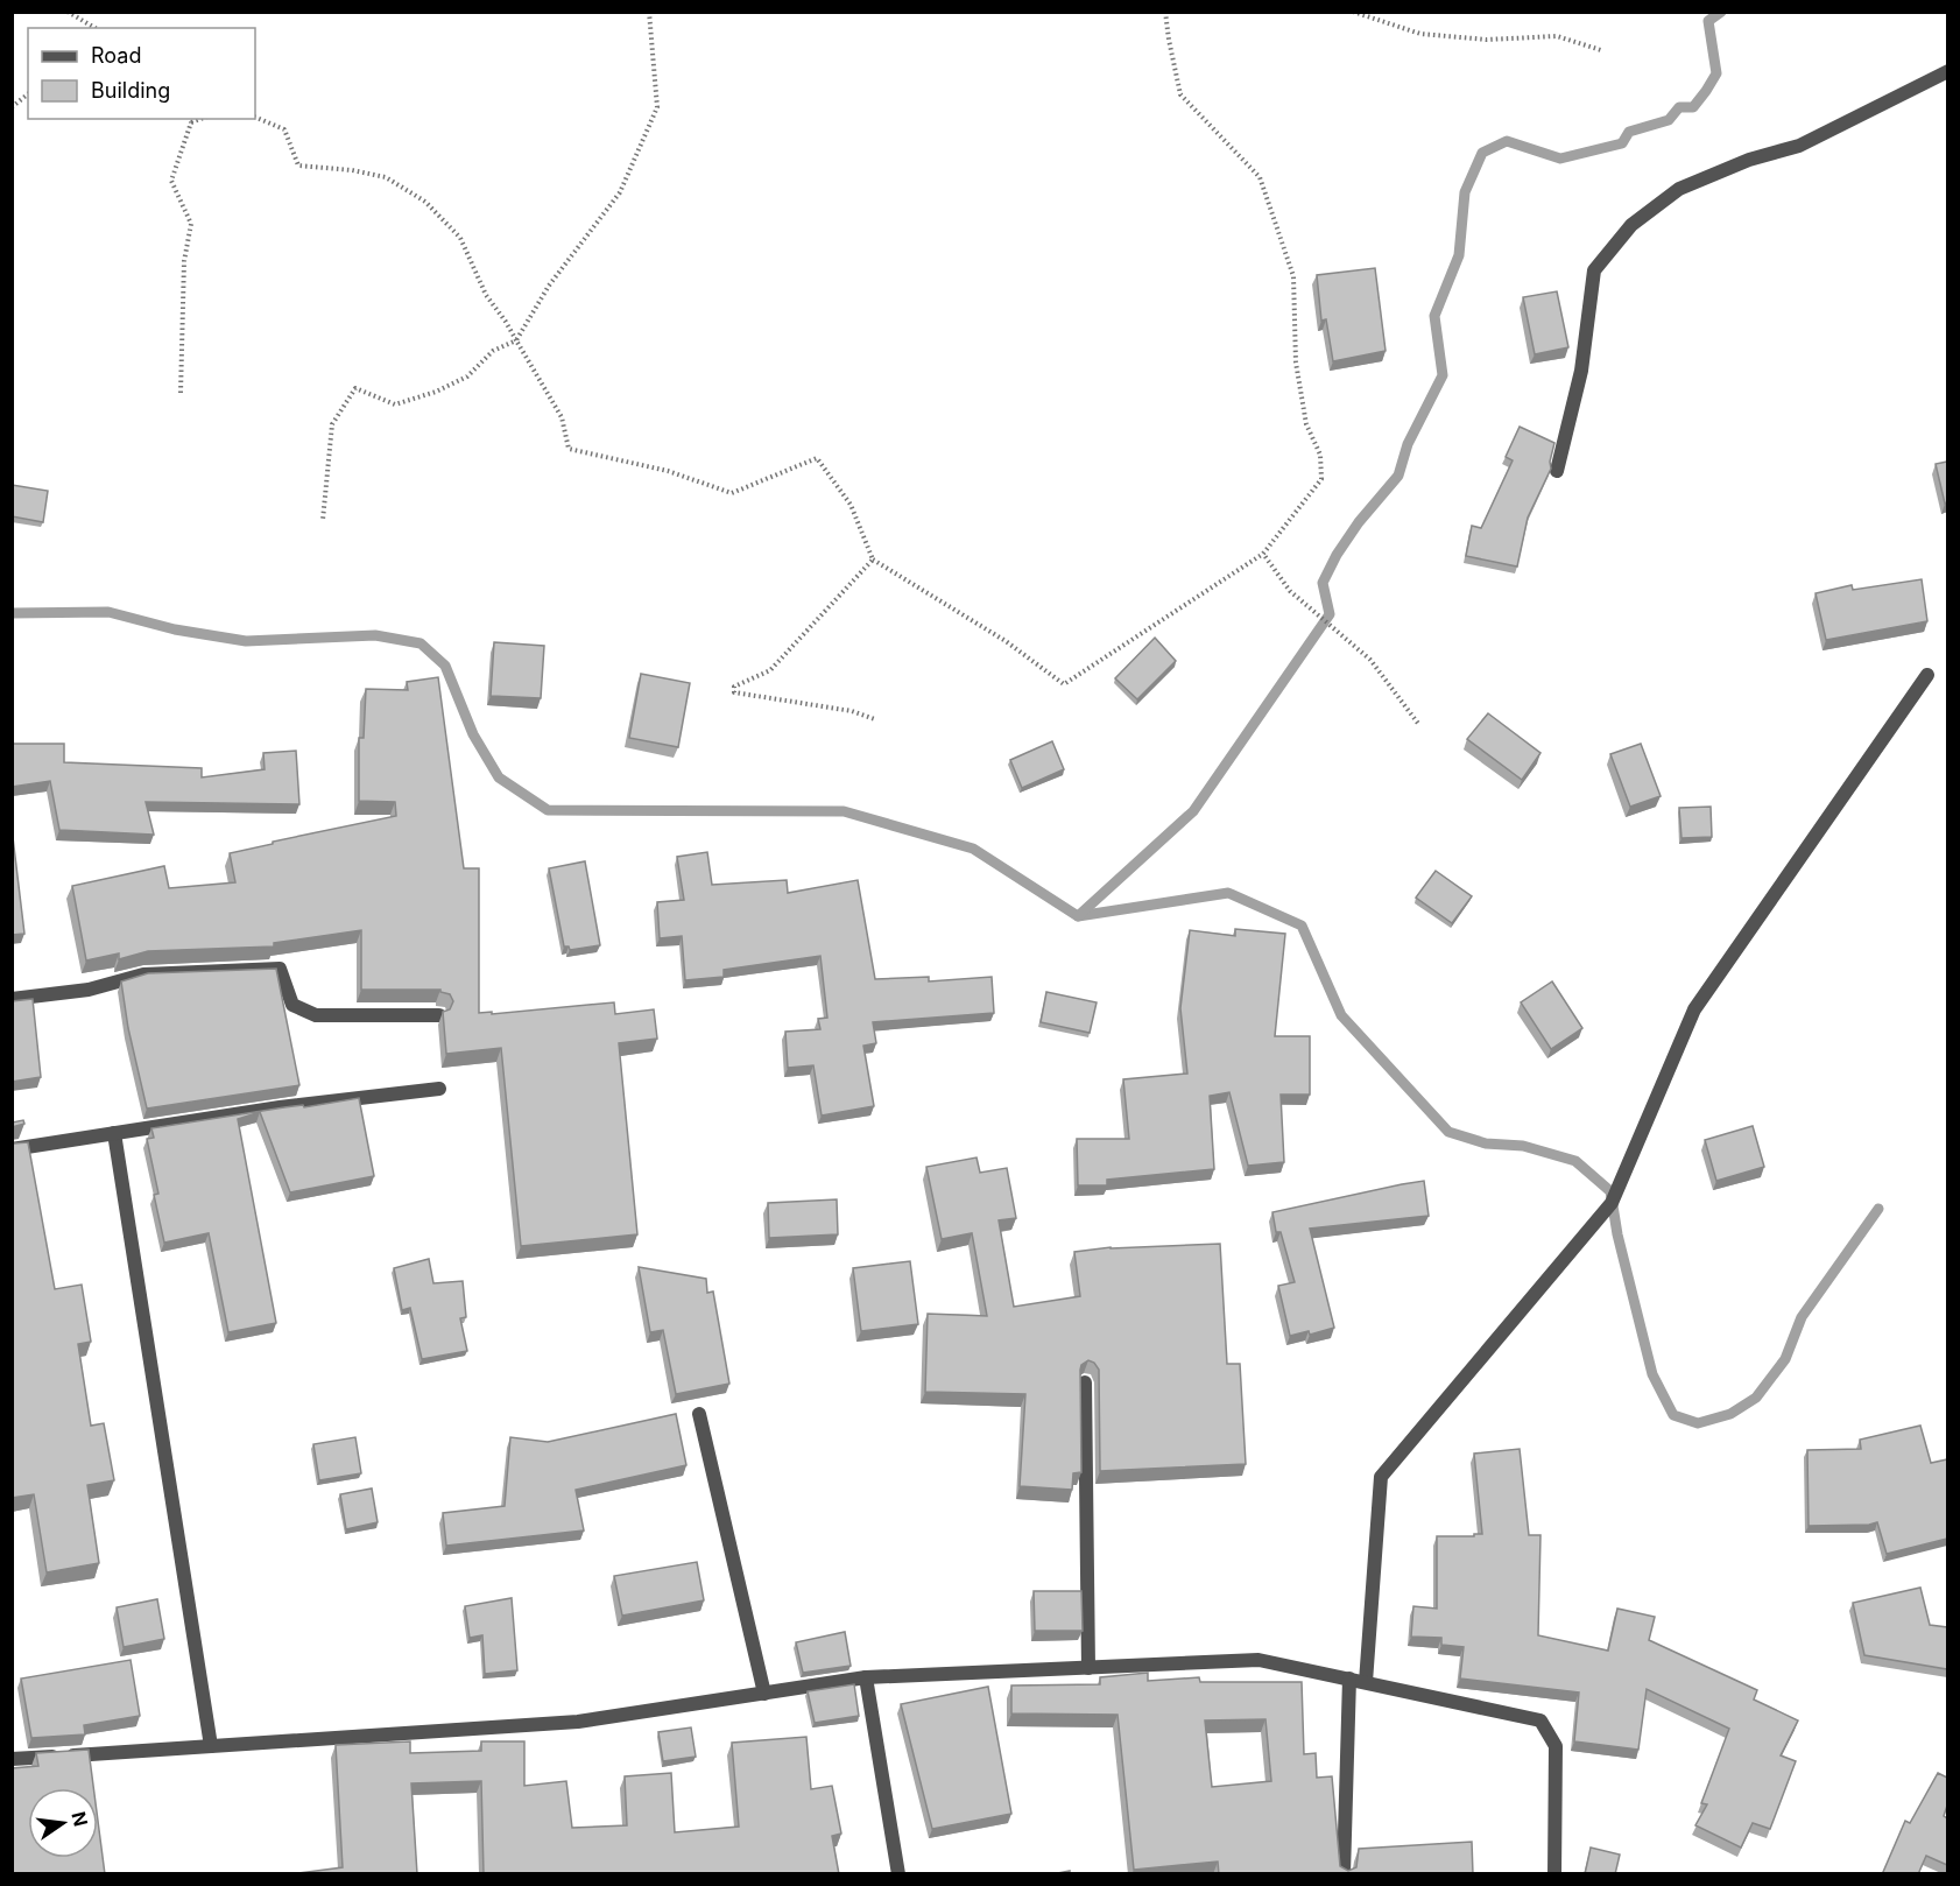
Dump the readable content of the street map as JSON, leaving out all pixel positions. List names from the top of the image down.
{
  "legend": ["Road", "Building"],
  "north": "right"
}
